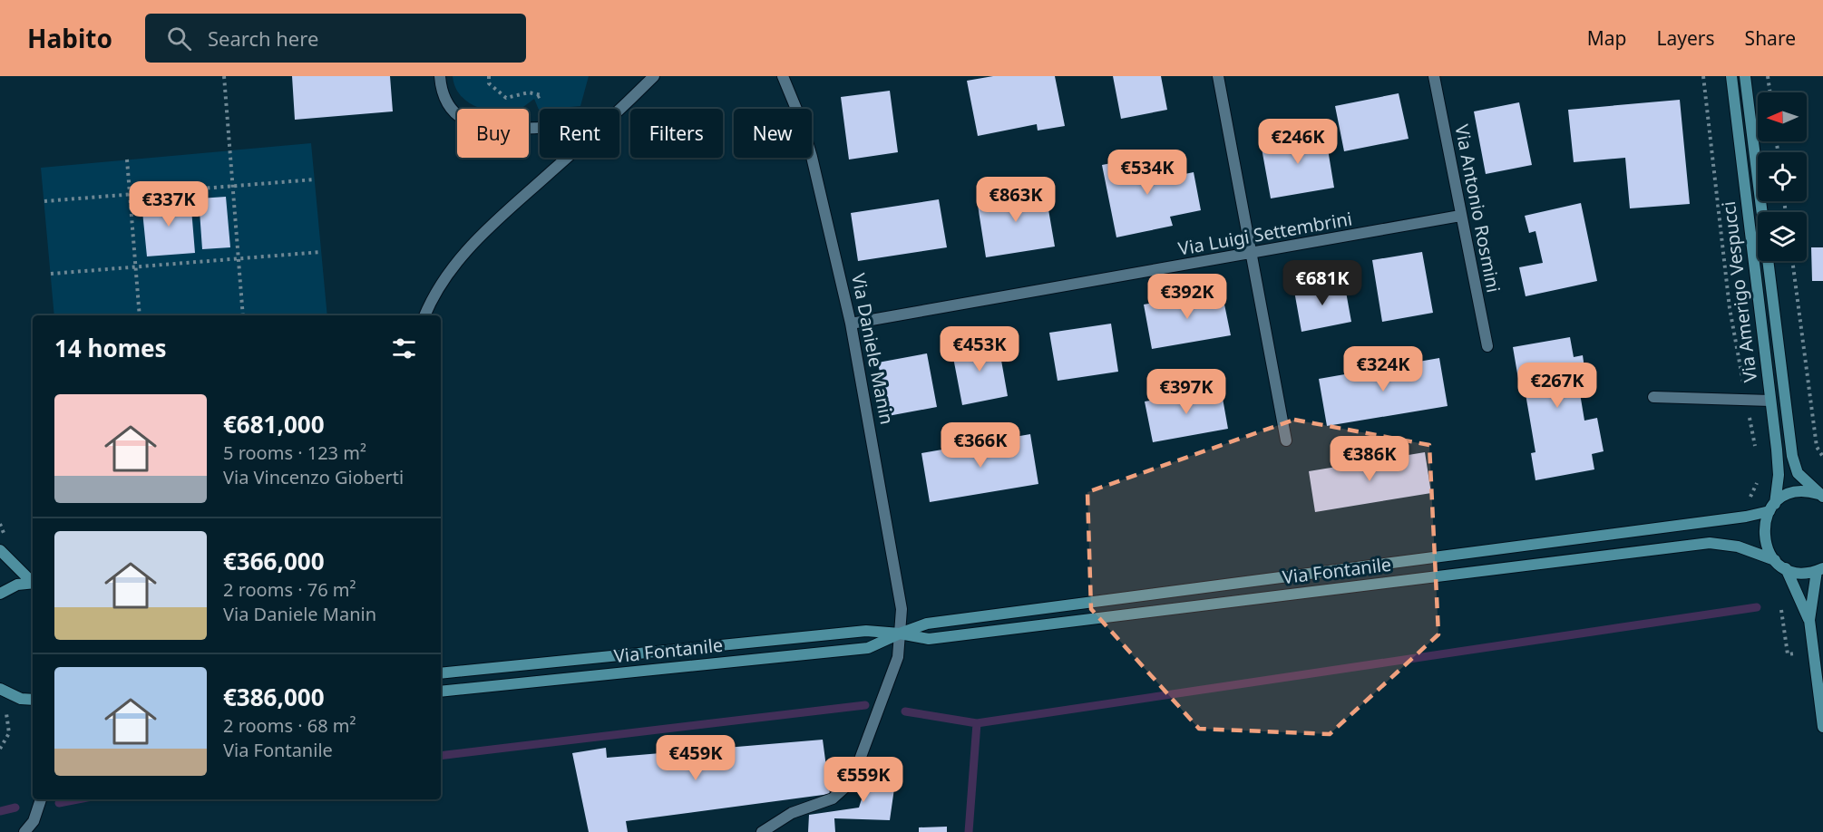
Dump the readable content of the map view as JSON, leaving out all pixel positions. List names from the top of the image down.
{
  "streets": {
    "street": [
      "Via Antonio Rosmini",
      "Via Luigi Settembrini",
      "Via Amerigo Vespucci",
      "Via Daniele Manin",
      "Via Fontanile"
    ]
  },
  "crossings": [
    ["Via Antonio Rosmini", "Via Luigi Settembrini"],
    ["Via Luigi Settembrini", "Via Daniele Manin"],
    ["Via Amerigo Vespucci", "Via Fontanile"],
    ["Via Daniele Manin", "Via Fontanile"]
  ],
  "north": "left",
  "page": {
    "header": "Habito",
    "search": "Search here",
    "nav": ["Map", "Layers", "Share"],
    "chip": [
      "Buy",
      "Rent",
      "Filters",
      "New"
    ],
    "price": [
      "€246K",
      "€534K",
      "€863K",
      "€337K",
      "€681K",
      "€392K",
      "€453K",
      "€324K",
      "€267K",
      "€397K",
      "€366K",
      "€386K",
      "€459K",
      "€559K"
    ],
    "heading": "14 homes",
    "list": [
      {
        "name": "€681,000",
        "note": "5 rooms · 123 m² · Via Vincenzo Gioberti"
      },
      {
        "name": "€366,000",
        "note": "2 rooms · 76 m² · Via Daniele Manin"
      },
      {
        "name": "€386,000",
        "note": "2 rooms · 68 m² · Via Fontanile"
      }
    ]
  }
}
